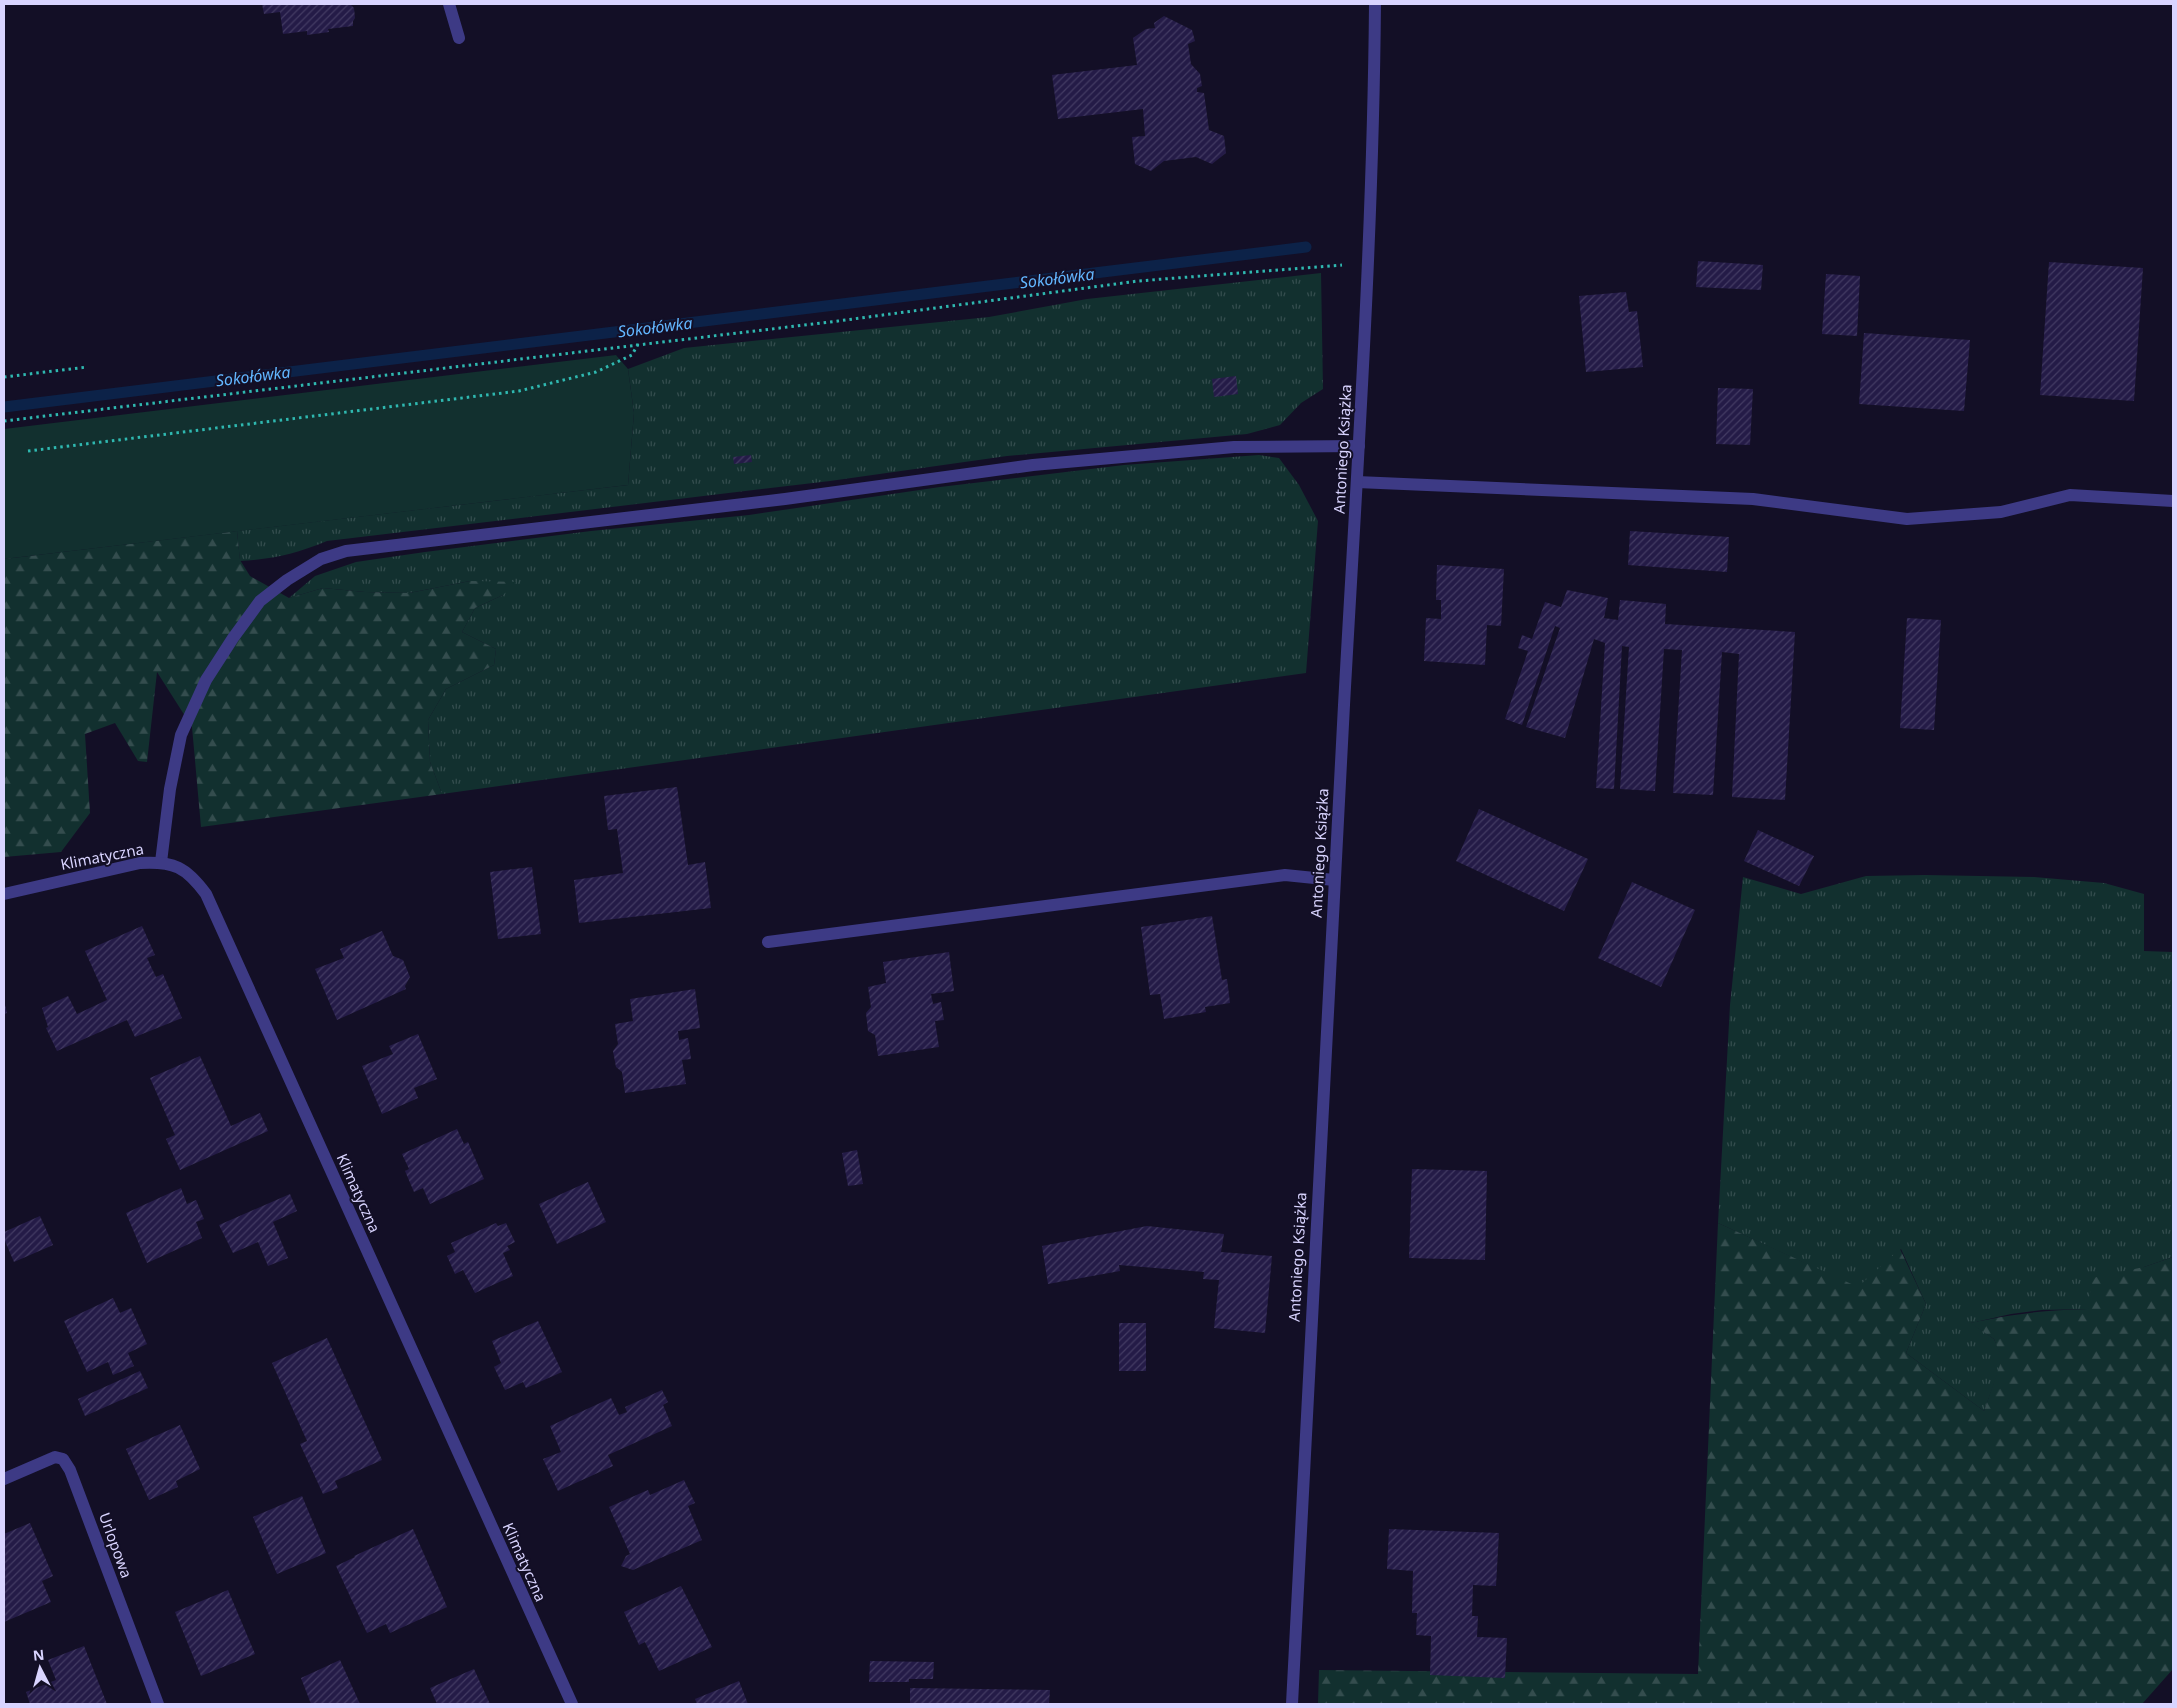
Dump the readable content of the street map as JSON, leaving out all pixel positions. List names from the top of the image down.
{
  "streets": {
    "street": ["Antoniego Książka", "Klimatyczna", "Urlopowa"]
  },
  "water": ["Sokołówka"],
  "north": "top"
}
